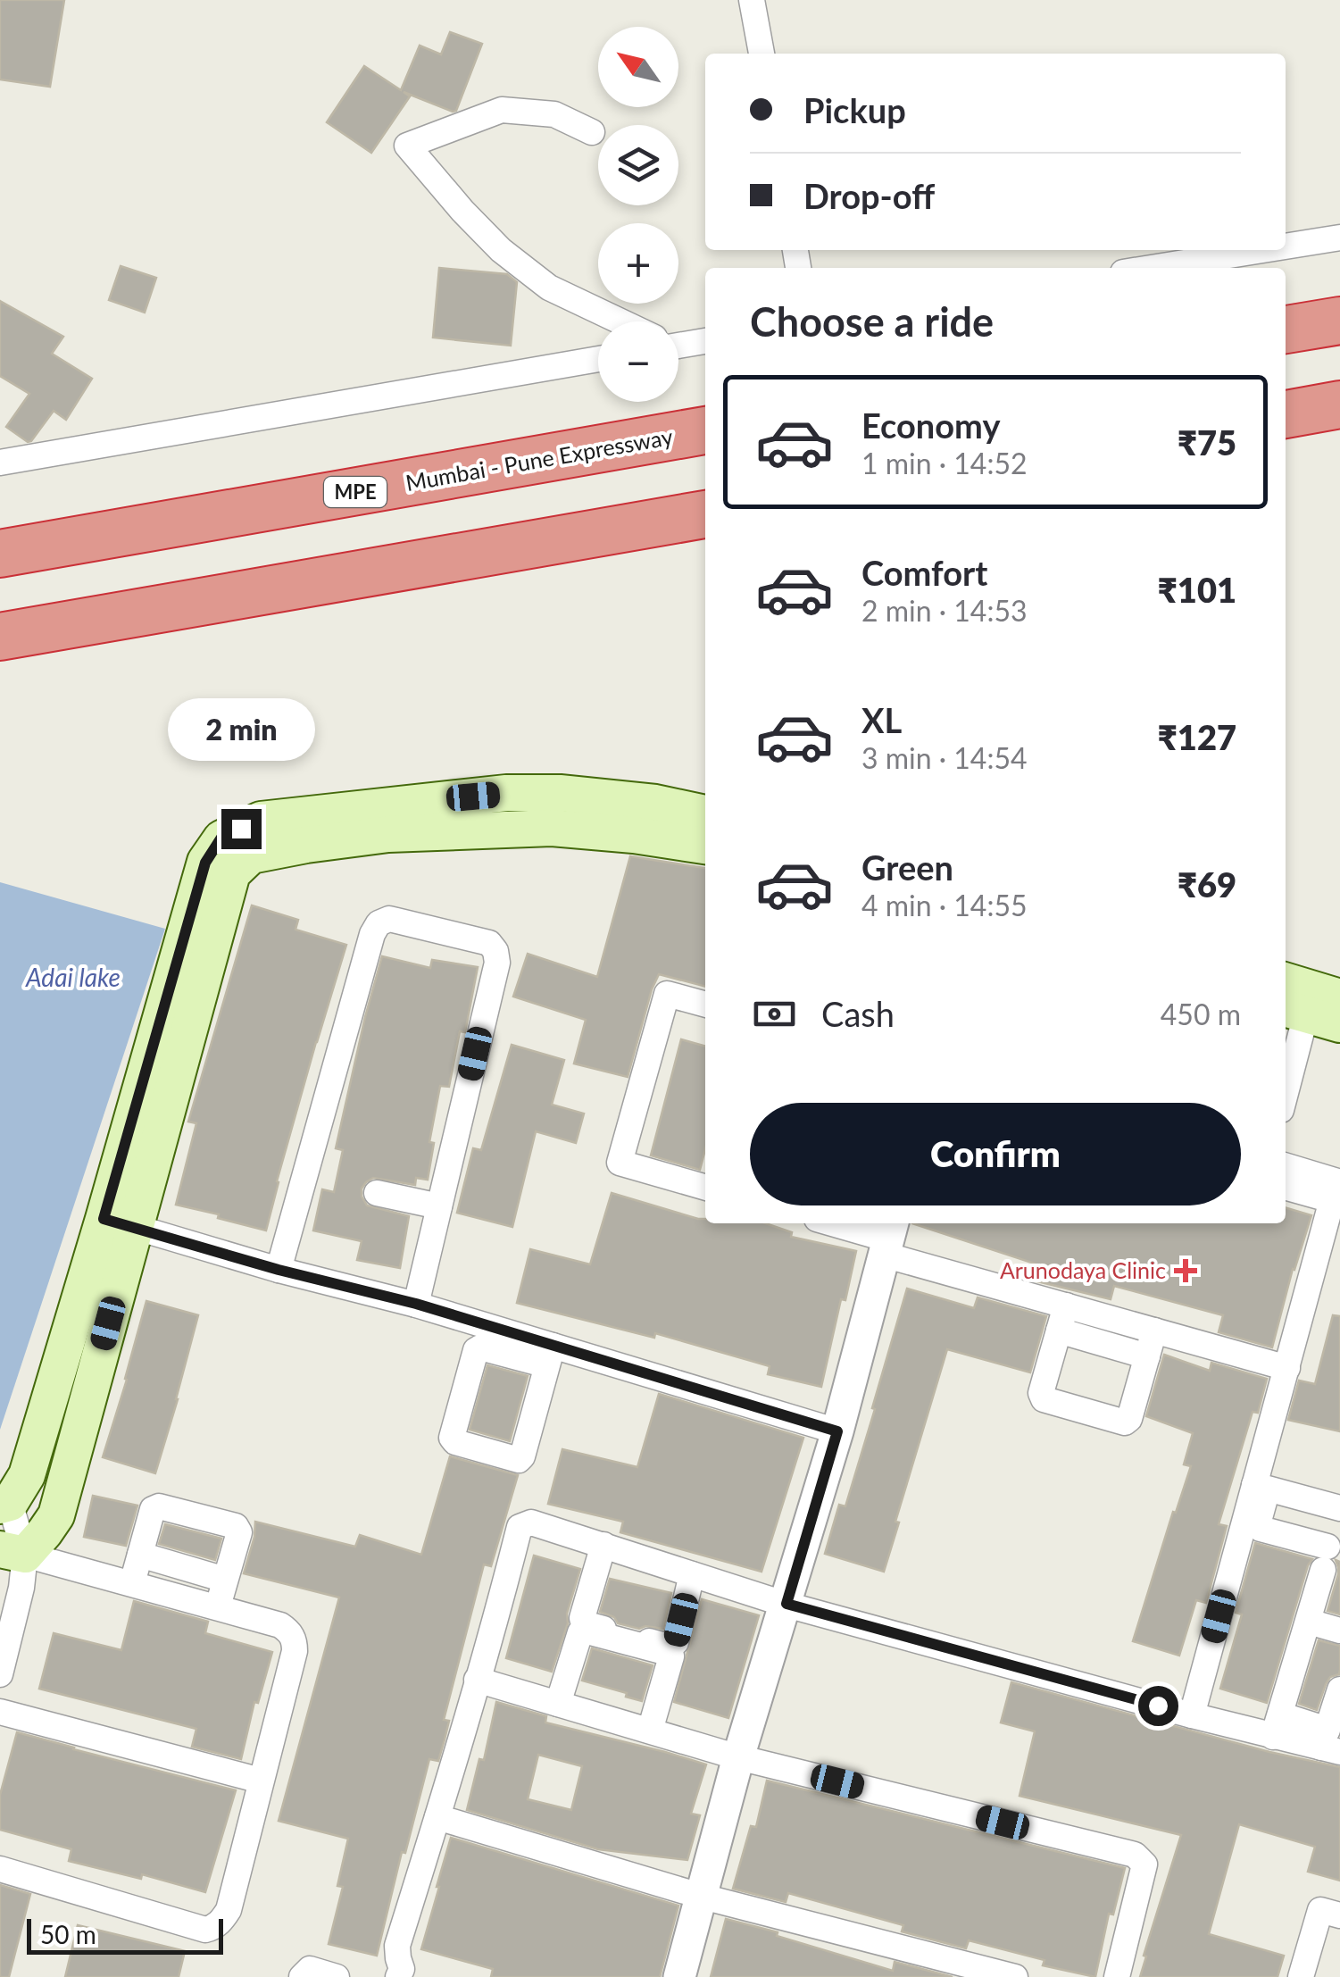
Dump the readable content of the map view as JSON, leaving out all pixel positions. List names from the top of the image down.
{
  "streets": {
    "highway": ["Mumbai - Pune Expressway", "MPE"]
  },
  "water": ["Adai lake"],
  "places": {
    "health": ["Arunodaya Clinic"]
  },
  "scale_bar": "50 m",
  "north": "top left",
  "page": {
    "map_buttons": ["+", "−"],
    "banner": ["Pickup", "Drop-off"],
    "heading": "Choose a ride",
    "list": [
      {
        "name": "Economy",
        "note": "1 min · 14:52",
        "value": "₹75"
      },
      {
        "name": "Comfort",
        "note": "2 min · 14:53",
        "value": "₹101"
      },
      {
        "name": "XL",
        "note": "3 min · 14:54",
        "value": "₹127"
      },
      {
        "name": "Green",
        "note": "4 min · 14:55",
        "value": "₹69"
      }
    ],
    "bubble": "2 min",
    "pay": ["Cash", "450 m"],
    "buttons": "Confirm",
    "scale": "50 m"
  }
}
